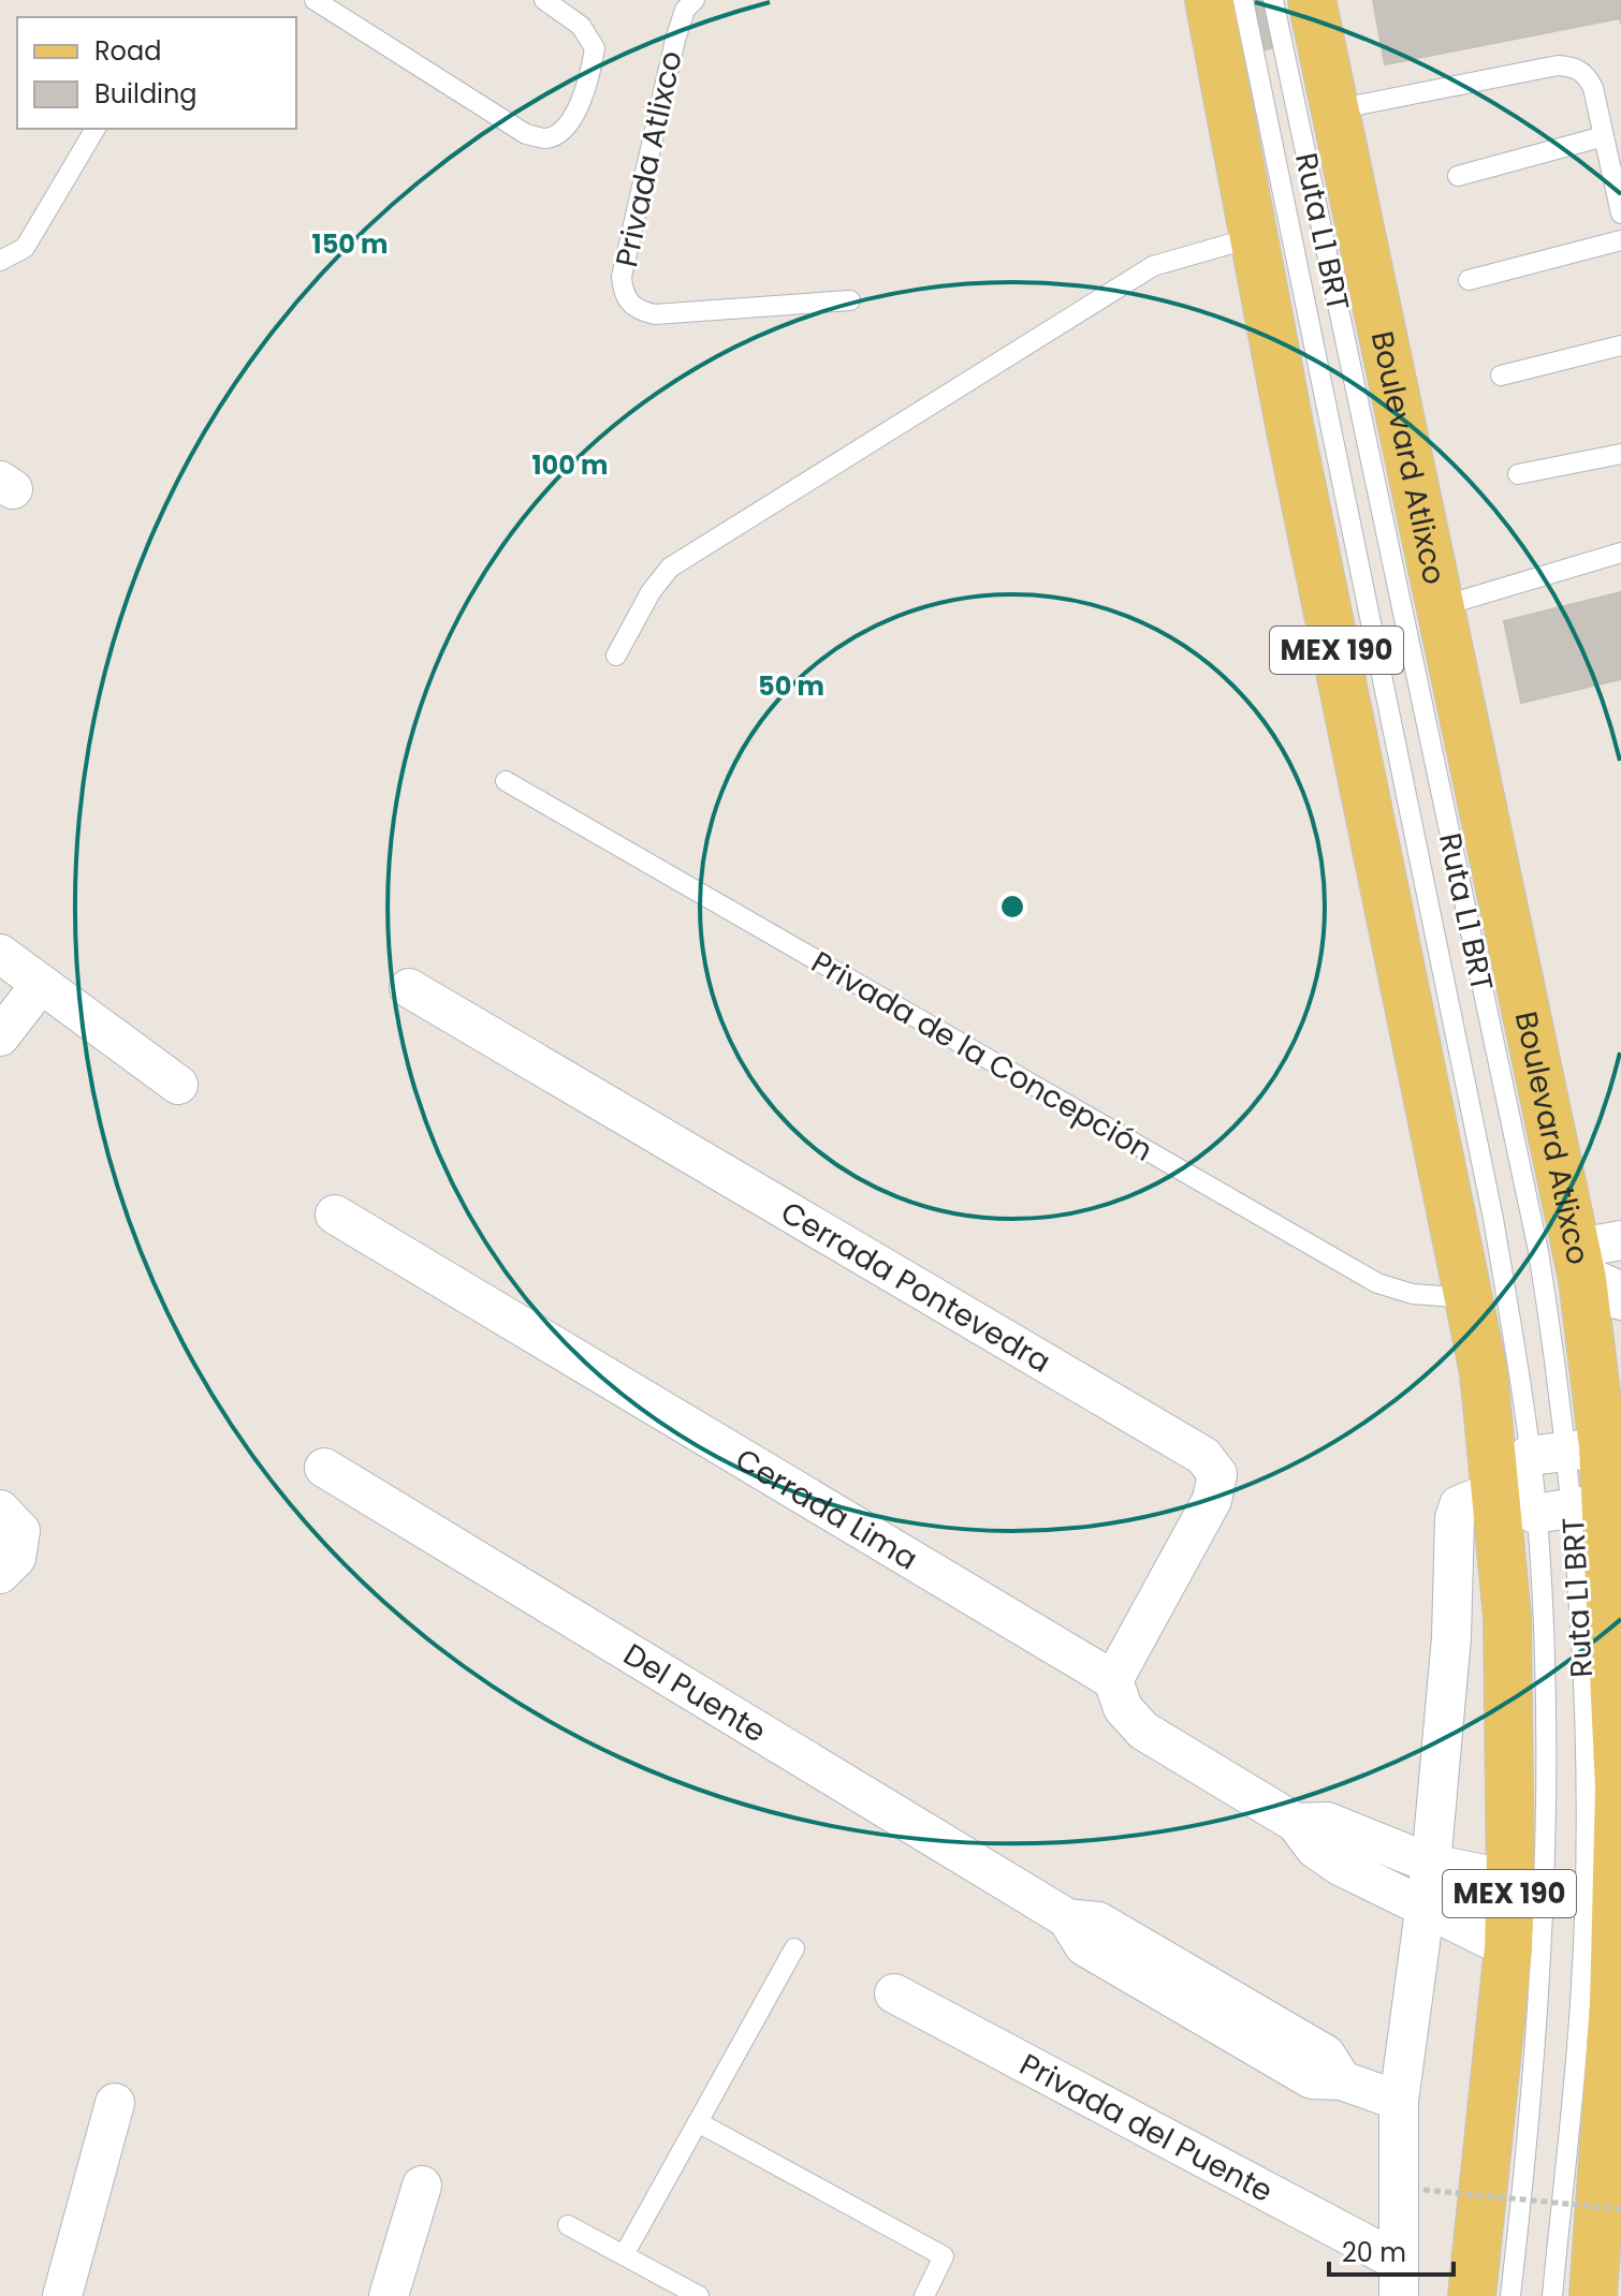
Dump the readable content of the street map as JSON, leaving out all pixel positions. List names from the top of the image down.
{
  "streets": {
    "main road": ["Boulevard Atlixco", "MEX 190"],
    "street": [
      "Cerrada Pontevedra",
      "Cerrada Lima",
      "Del Puente",
      "Privada del Puente"
    ],
    "lane": ["Privada Atlixco", "Ruta L1 BRT", "Privada de la Concepción"]
  },
  "crossings": [
    ["Ruta L1 BRT", "Boulevard Atlixco"],
    ["MEX 190", "Privada de la Concepción"],
    ["Cerrada Pontevedra", "Cerrada Lima"]
  ],
  "legend": ["Road", "Building"],
  "scale_bar": "20 m",
  "rings": ["150 m", "100 m", "50 m"]
}
